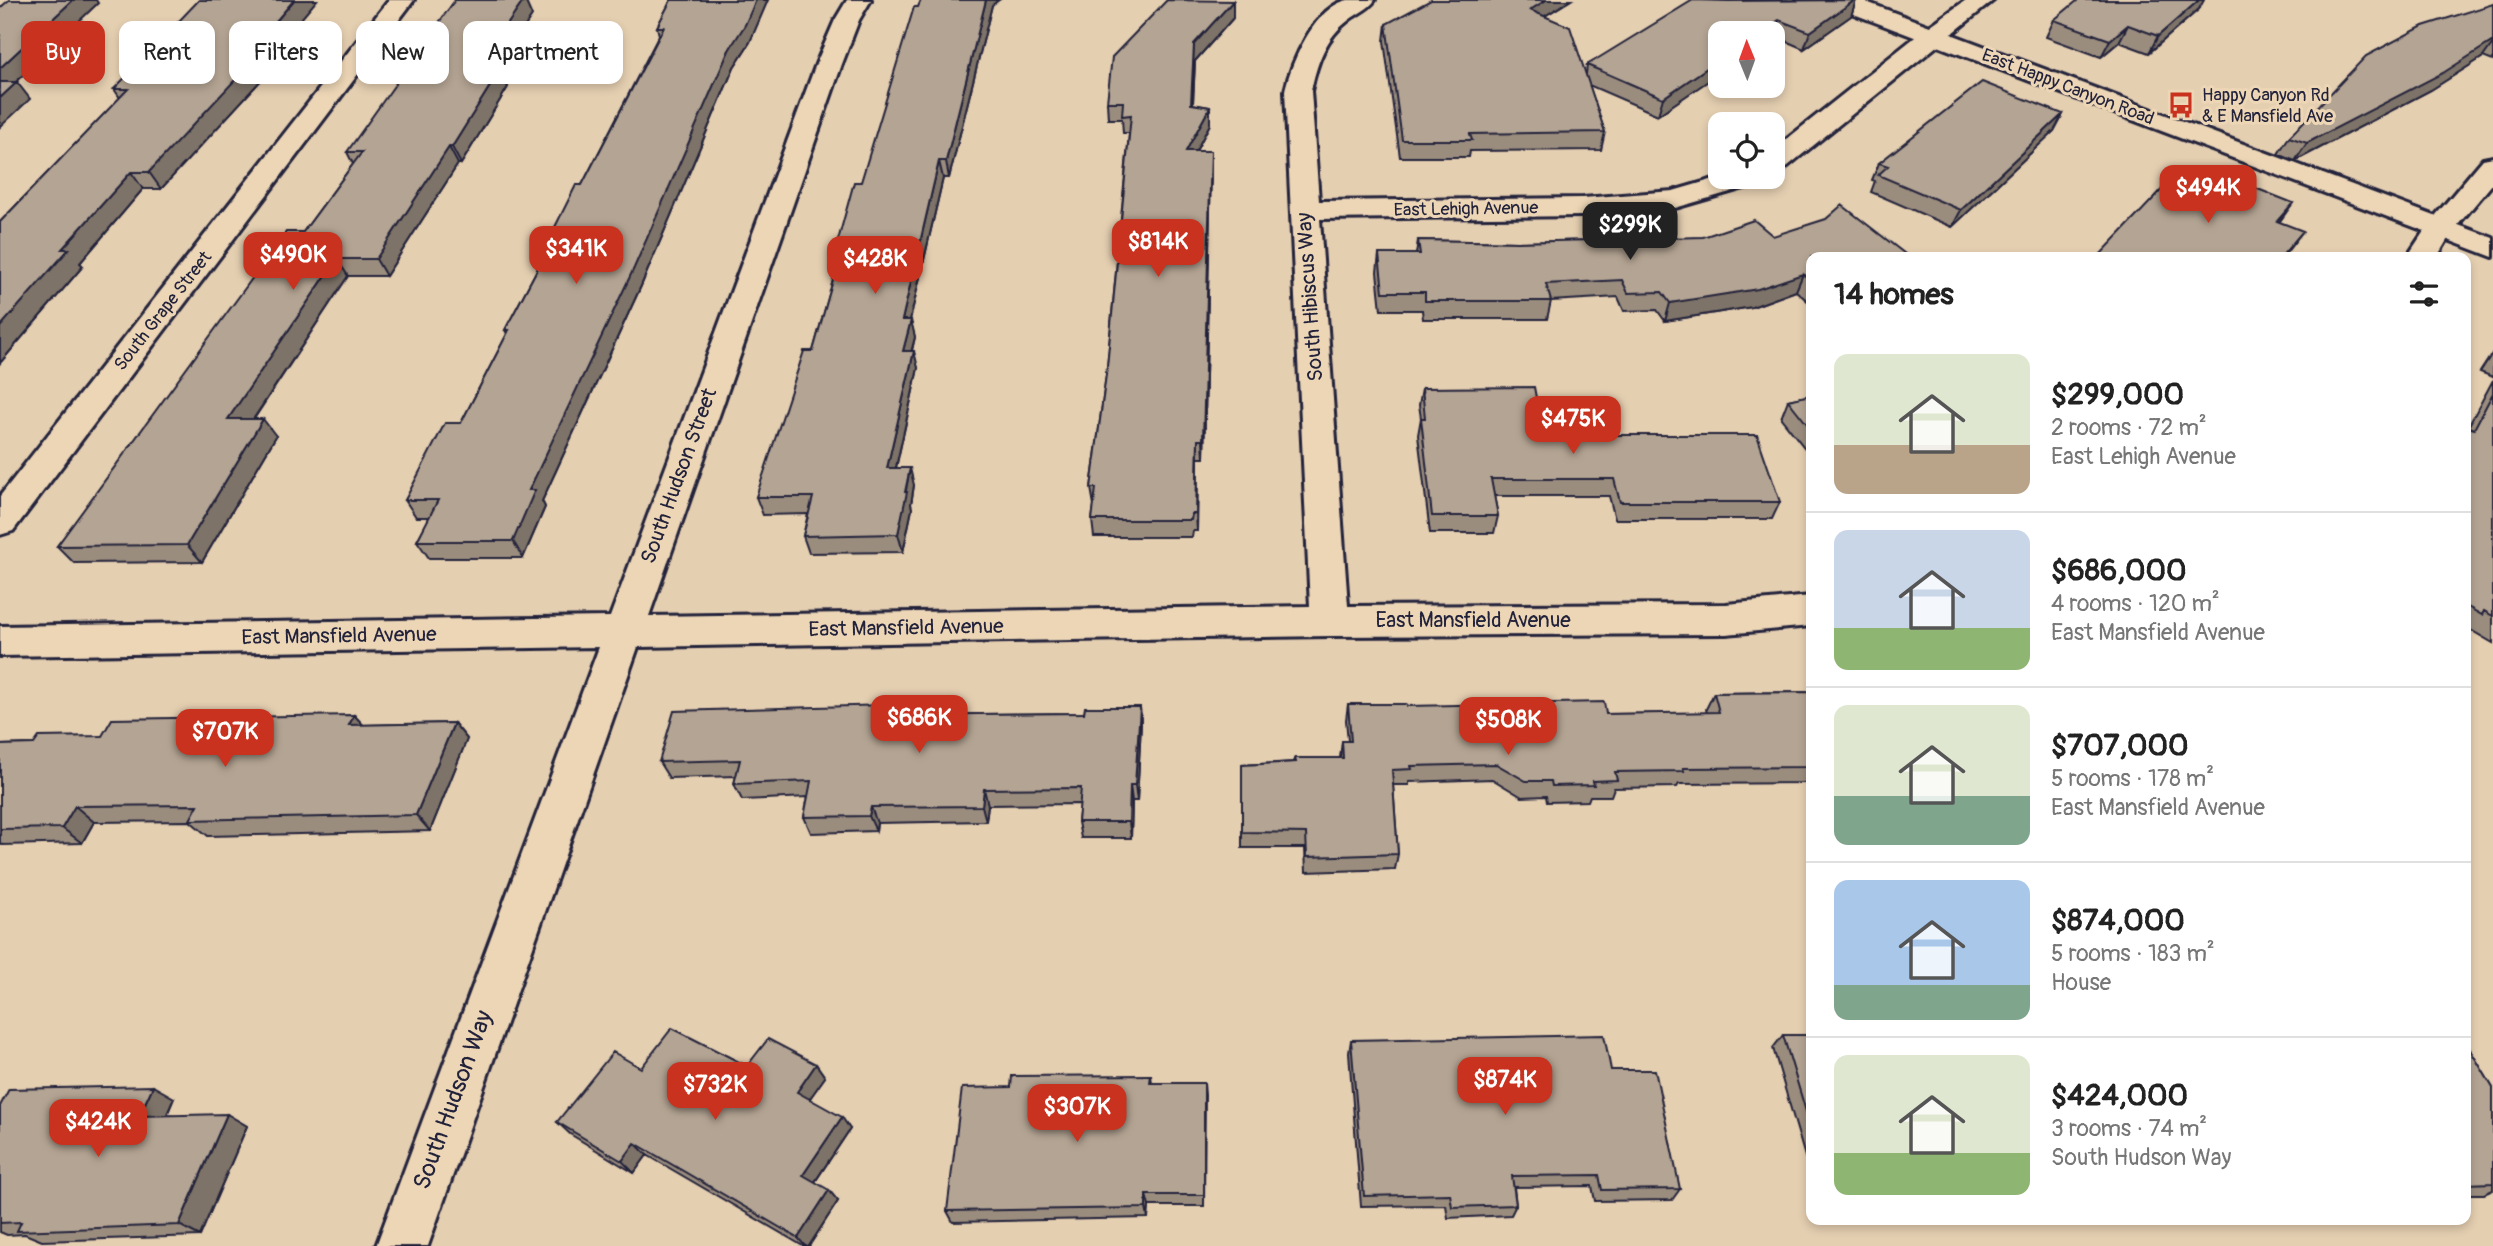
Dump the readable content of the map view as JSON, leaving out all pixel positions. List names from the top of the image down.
{
  "streets": {
    "street": [
      "East Happy Canyon Road",
      "East Lehigh Avenue",
      "South Hibiscus Way",
      "South Grape Street",
      "South Hudson Street",
      "East Mansfield Avenue",
      "South Hudson Way"
    ]
  },
  "crossings": [
    ["East Lehigh Avenue", "South Hibiscus Way"],
    ["South Hibiscus Way", "East Mansfield Avenue"],
    ["South Hudson Street", "East Mansfield Avenue"],
    ["South Hudson Street", "South Hudson Way"]
  ],
  "places": {
    "bus stop": ["Happy Canyon Rd & E Mansfield Ave"]
  },
  "north": "top",
  "page": {
    "chip": [
      "Buy",
      "Rent",
      "Filters",
      "New",
      "Apartment"
    ],
    "price": [
      "$494K",
      "$299K",
      "$814K",
      "$341K",
      "$490K",
      "$428K",
      "$475K",
      "$686K",
      "$508K",
      "$707K",
      "$874K",
      "$732K",
      "$307K",
      "$424K"
    ],
    "heading": "14 homes",
    "list": [
      {
        "name": "$299,000",
        "note": "2 rooms · 72 m² · East Lehigh Avenue"
      },
      {
        "name": "$686,000",
        "note": "4 rooms · 120 m² · East Mansfield Avenue"
      },
      {
        "name": "$707,000",
        "note": "5 rooms · 178 m² · East Mansfield Avenue"
      },
      {
        "name": "$874,000",
        "note": "5 rooms · 183 m² · House"
      },
      {
        "name": "$424,000",
        "note": "3 rooms · 74 m² · South Hudson Way"
      }
    ]
  }
}
